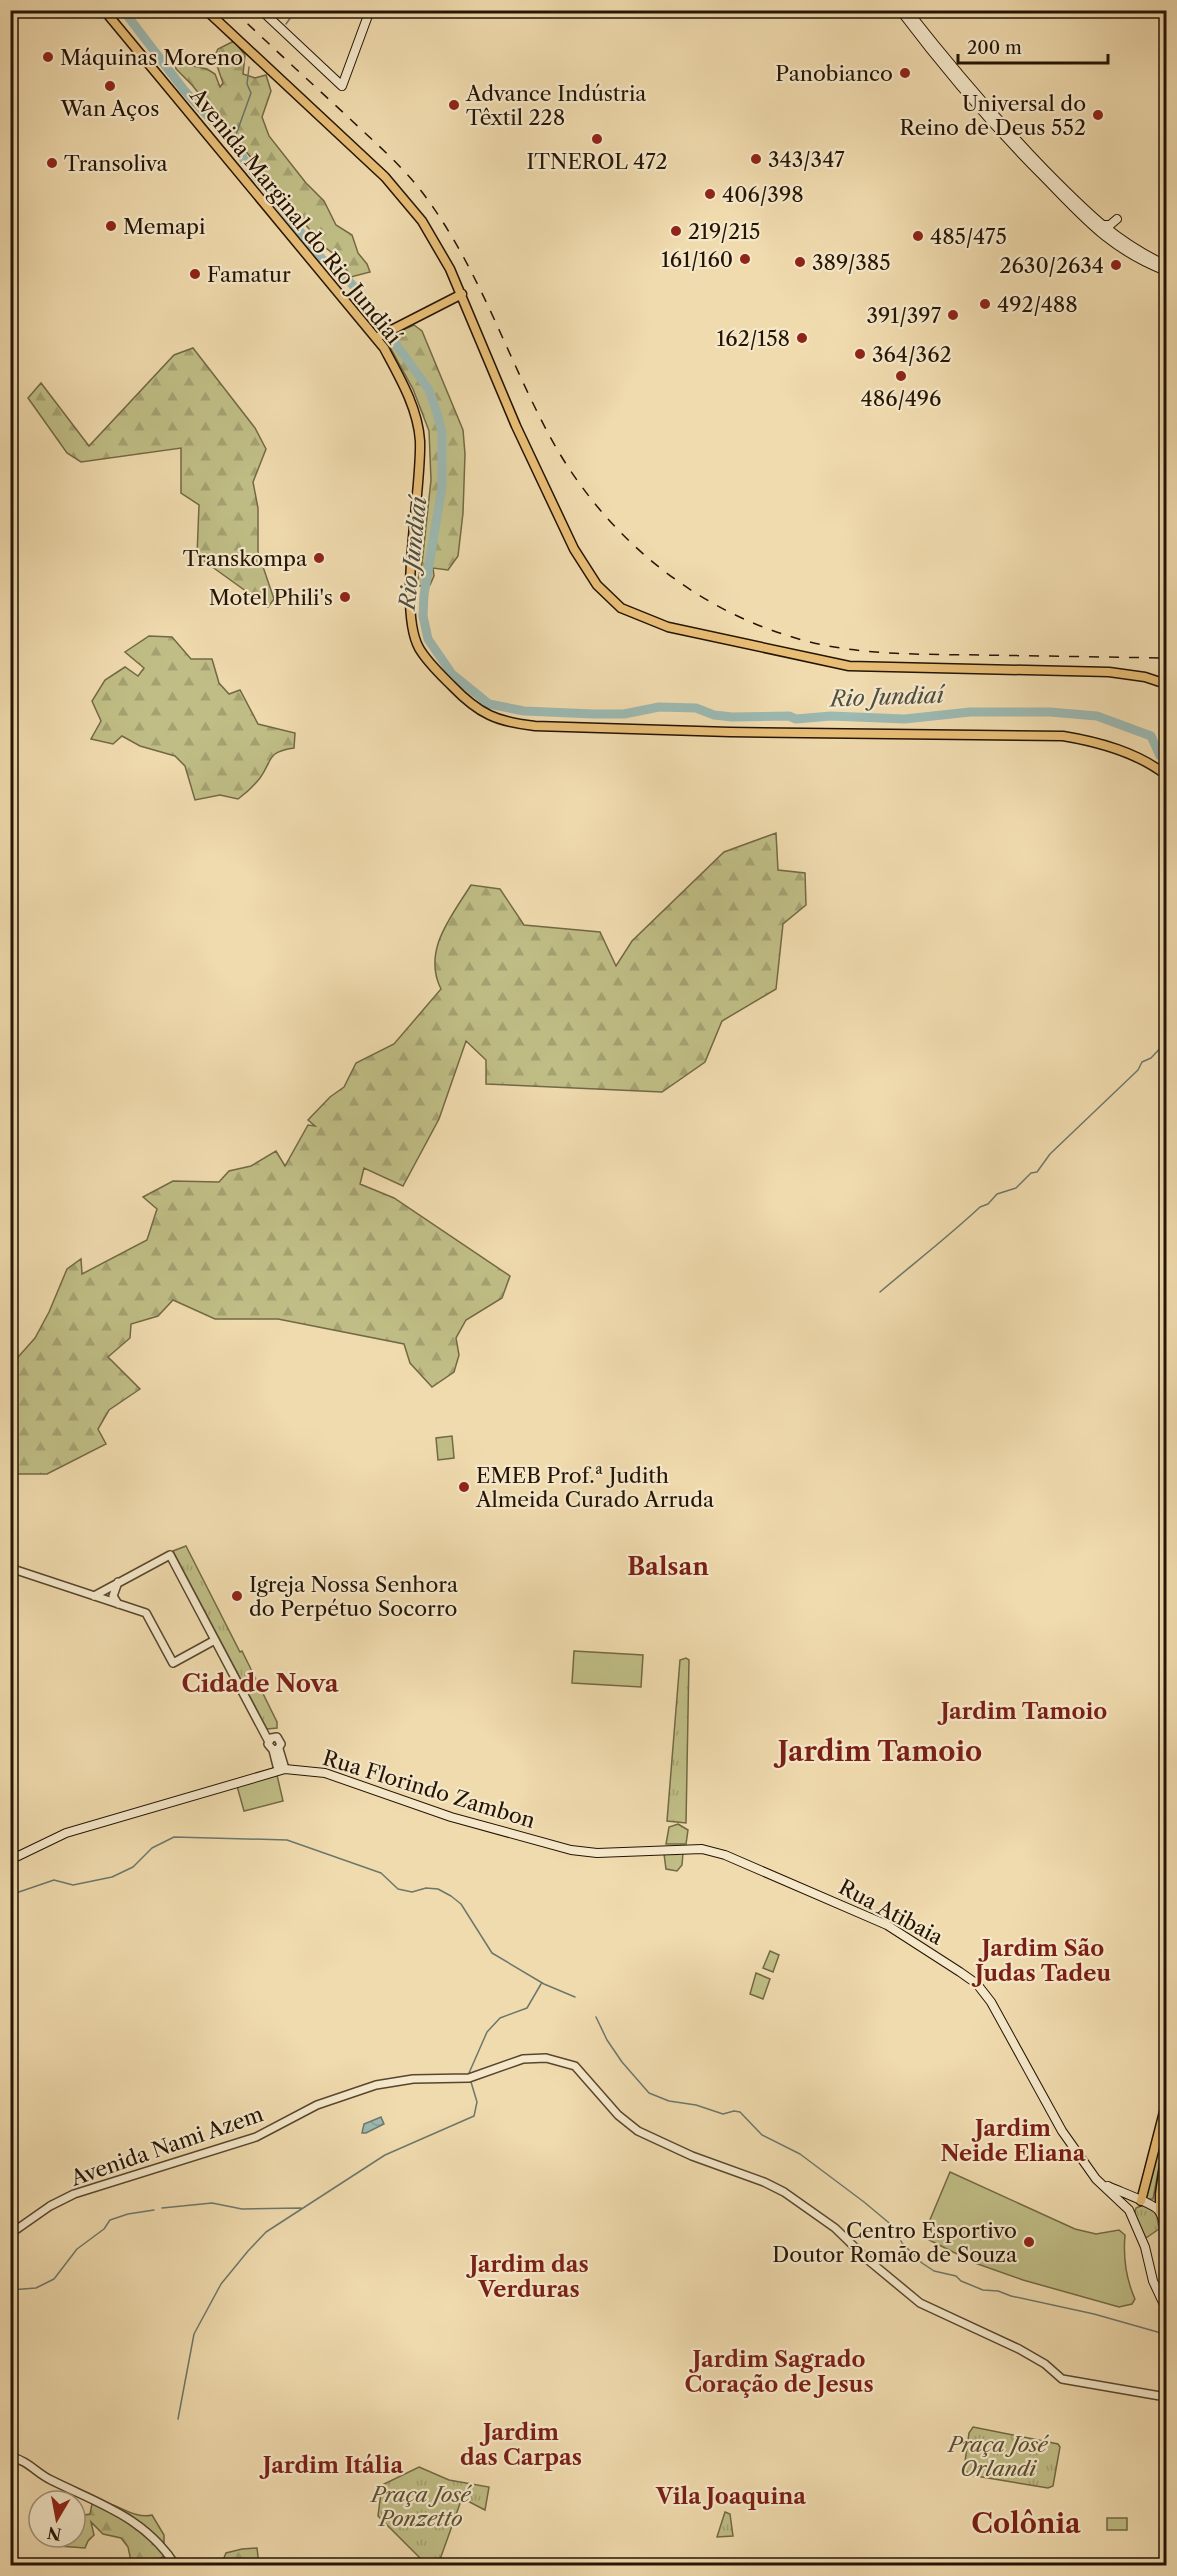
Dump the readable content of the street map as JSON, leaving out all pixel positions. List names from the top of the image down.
{
  "streets": {
    "main road": ["Avenida Marginal do Rio Jundiaí", "Rua Florindo Zambon", "Rua Atibaia"],
    "street": ["Avenida Nami Azem"]
  },
  "crossings": [
    ["Rua Florindo Zambon", "Rua Atibaia"]
  ],
  "districts": [
    "Balsan",
    "Cidade Nova",
    "Jardim Tamoio",
    "Jardim Tamoio",
    "Jardim São Judas Tadeu",
    "Jardim Neide Eliana",
    "Jardim das Verduras",
    "Jardim Sagrado Coração de Jesus",
    "Jardim das Carpas",
    "Jardim Itália",
    "Vila Joaquina",
    "Colônia"
  ],
  "water": ["Rio Jundiaí"],
  "parks": ["Praça José Orlandi", "Praça José Ponzetto"],
  "places": [
    "Máquinas Moreno",
    "Panobianco",
    "Wan Aços",
    "Advance Indústria Têxtil 228",
    "Universal do Reino de Deus 552",
    "ITNEROL 472",
    "343/347",
    "Transoliva",
    "406/398",
    "Memapi",
    "219/215",
    "485/475",
    "161/160",
    "389/385",
    "2630/2634",
    "Famatur",
    "492/488",
    "391/397",
    "162/158",
    "364/362",
    "486/496",
    "Transkompa",
    "Motel Phili's",
    "EMEB Prof.ª Judith Almeida Curado Arruda",
    "Igreja Nossa Senhora do Perpétuo Socorro",
    "Centro Esportivo Doutor Romão de Souza"
  ],
  "scale_bar": "200 m",
  "north": "bottom"
}
